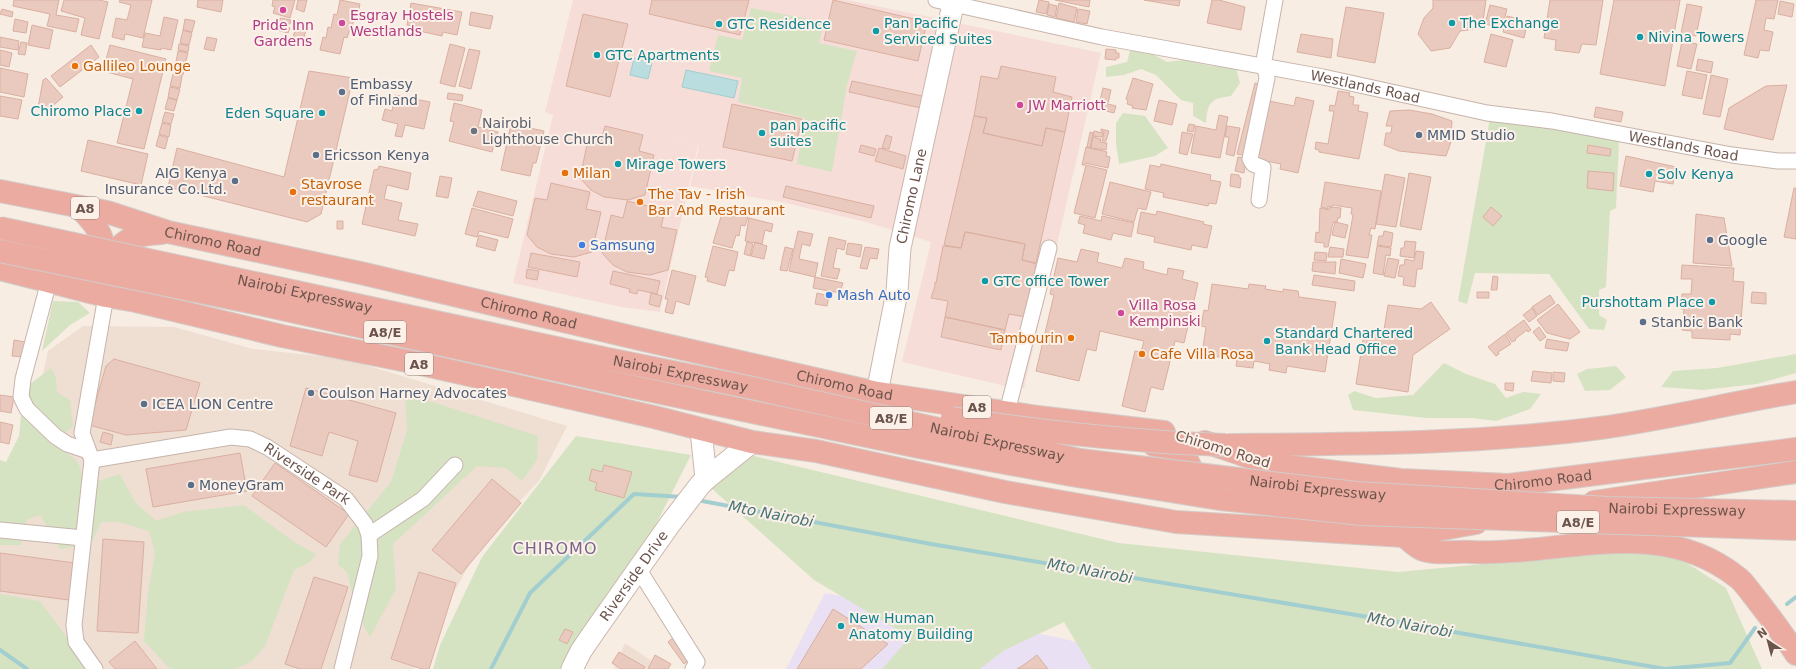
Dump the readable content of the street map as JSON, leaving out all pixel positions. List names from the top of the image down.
{
  "streets": {
    "highway": [
      "A8",
      "Chiromo Road",
      "Nairobi Expressway",
      "A8/E"
    ],
    "street": [
      "Westlands Road",
      "Chiromo Lane",
      "Riverside Park",
      "Riverside Drive"
    ]
  },
  "crossings": [
    ["Westlands Road", "Chiromo Lane"],
    ["Chiromo Lane", "Chiromo Road"],
    ["Chiromo Road", "Riverside Drive"]
  ],
  "districts": ["CHIROMO"],
  "water": ["Mto Nairobi"],
  "places": [
    "Pride Inn Gardens",
    "Esgray Hostels Westlands",
    "The Exchange",
    "GTC Residence",
    "Pan Pacific Serviced Suites",
    "Nivina Towers",
    "GTC Apartments",
    "Gallileo Lounge",
    "Embassy of Finland",
    "JW Marriott",
    "Chiromo Place",
    "Eden Square",
    "Nairobi Lighthouse Church",
    "pan pacific suites",
    "MMID Studio",
    "Ericsson Kenya",
    "Mirage Towers",
    "Milan",
    "Solv Kenya",
    "AIG Kenya Insurance Co.Ltd.",
    "Stavrose restaurant",
    "The Tav - Irish Bar And Restaurant",
    "Google",
    "Samsung",
    "GTC office Tower",
    "Mash Auto",
    "Purshottam Place",
    "Villa Rosa Kempinski",
    "Stanbic Bank",
    "Tambourin",
    "Standard Chartered Bank Head Office",
    "Cafe Villa Rosa",
    "Coulson Harney Advocates",
    "ICEA LION Centre",
    "MoneyGram",
    "New Human Anatomy Building"
  ],
  "north": "top left"
}
